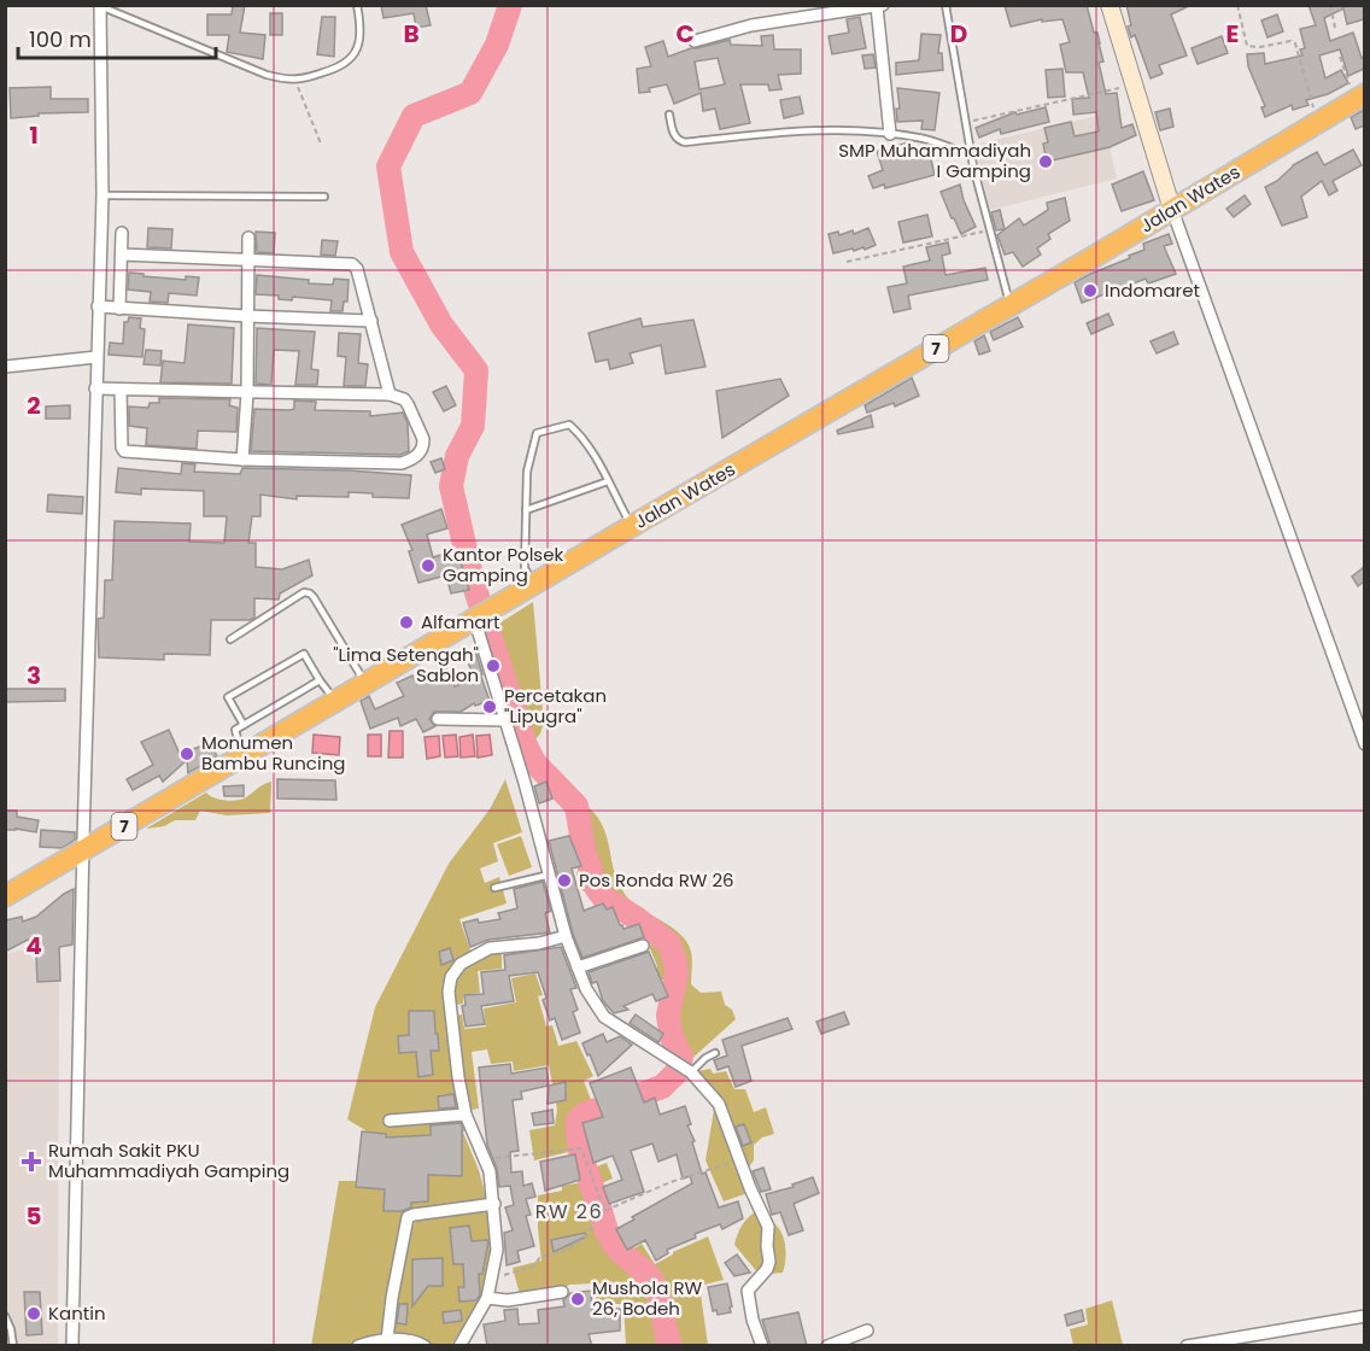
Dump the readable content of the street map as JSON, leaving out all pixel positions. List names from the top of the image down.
{
  "streets": {
    "highway": ["Jalan Wates", "7"]
  },
  "districts": ["RW 26"],
  "places": {
    "other": [
      "SMP Muhammadiyah I Gamping",
      "Indomaret",
      "Kantor Polsek Gamping",
      "Alfamart",
      "\"Lima Setengah\" Sablon",
      "Percetakan \"Lipugra\"",
      "Monumen Bambu Runcing",
      "Pos Ronda RW 26",
      "Mushola RW 26, Bodeh",
      "Kantin"
    ],
    "health": ["Rumah Sakit PKU Muhammadiyah Gamping"]
  },
  "scale_bar": "100 m",
  "grid": {
    "columns": [
      "B",
      "C",
      "D",
      "E"
    ],
    "rows": [
      "1",
      "2",
      "3",
      "4",
      "5"
    ]
  }
}
